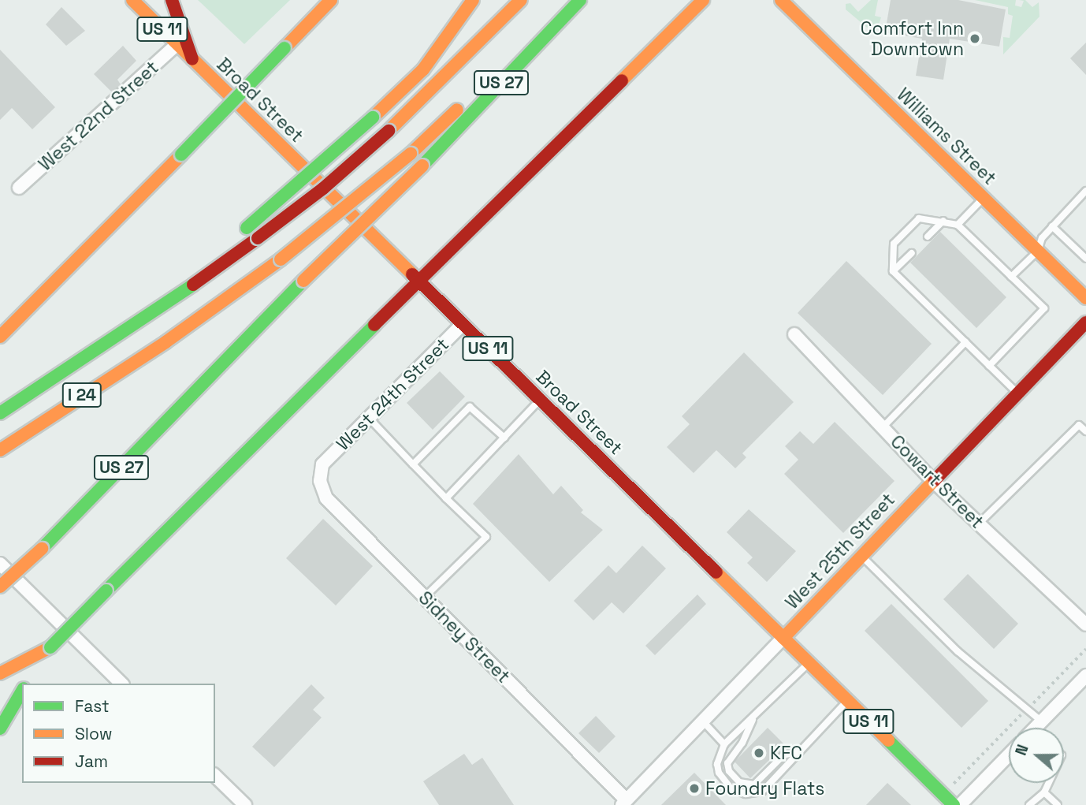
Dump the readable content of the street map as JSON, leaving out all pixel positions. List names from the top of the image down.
{
  "streets": {
    "main road": [
      "US 11",
      "US 27",
      "Broad Street",
      "Williams Street",
      "I 24",
      "West 25th Street"
    ],
    "street": [
      "West 22nd Street",
      "West 24th Street",
      "Cowart Street",
      "Sidney Street"
    ]
  },
  "crossings": [
    ["Broad Street", "West 22nd Street"],
    ["Broad Street", "West 24th Street"],
    ["Broad Street", "West 25th Street"],
    ["West 24th Street", "Sidney Street"],
    ["Cowart Street", "West 25th Street"],
    ["West 25th Street", "Sidney Street"]
  ],
  "places": ["Comfort Inn Downtown", "KFC", "Foundry Flats"],
  "legend": ["Fast", "Slow", "Jam"],
  "north": "left"
}
